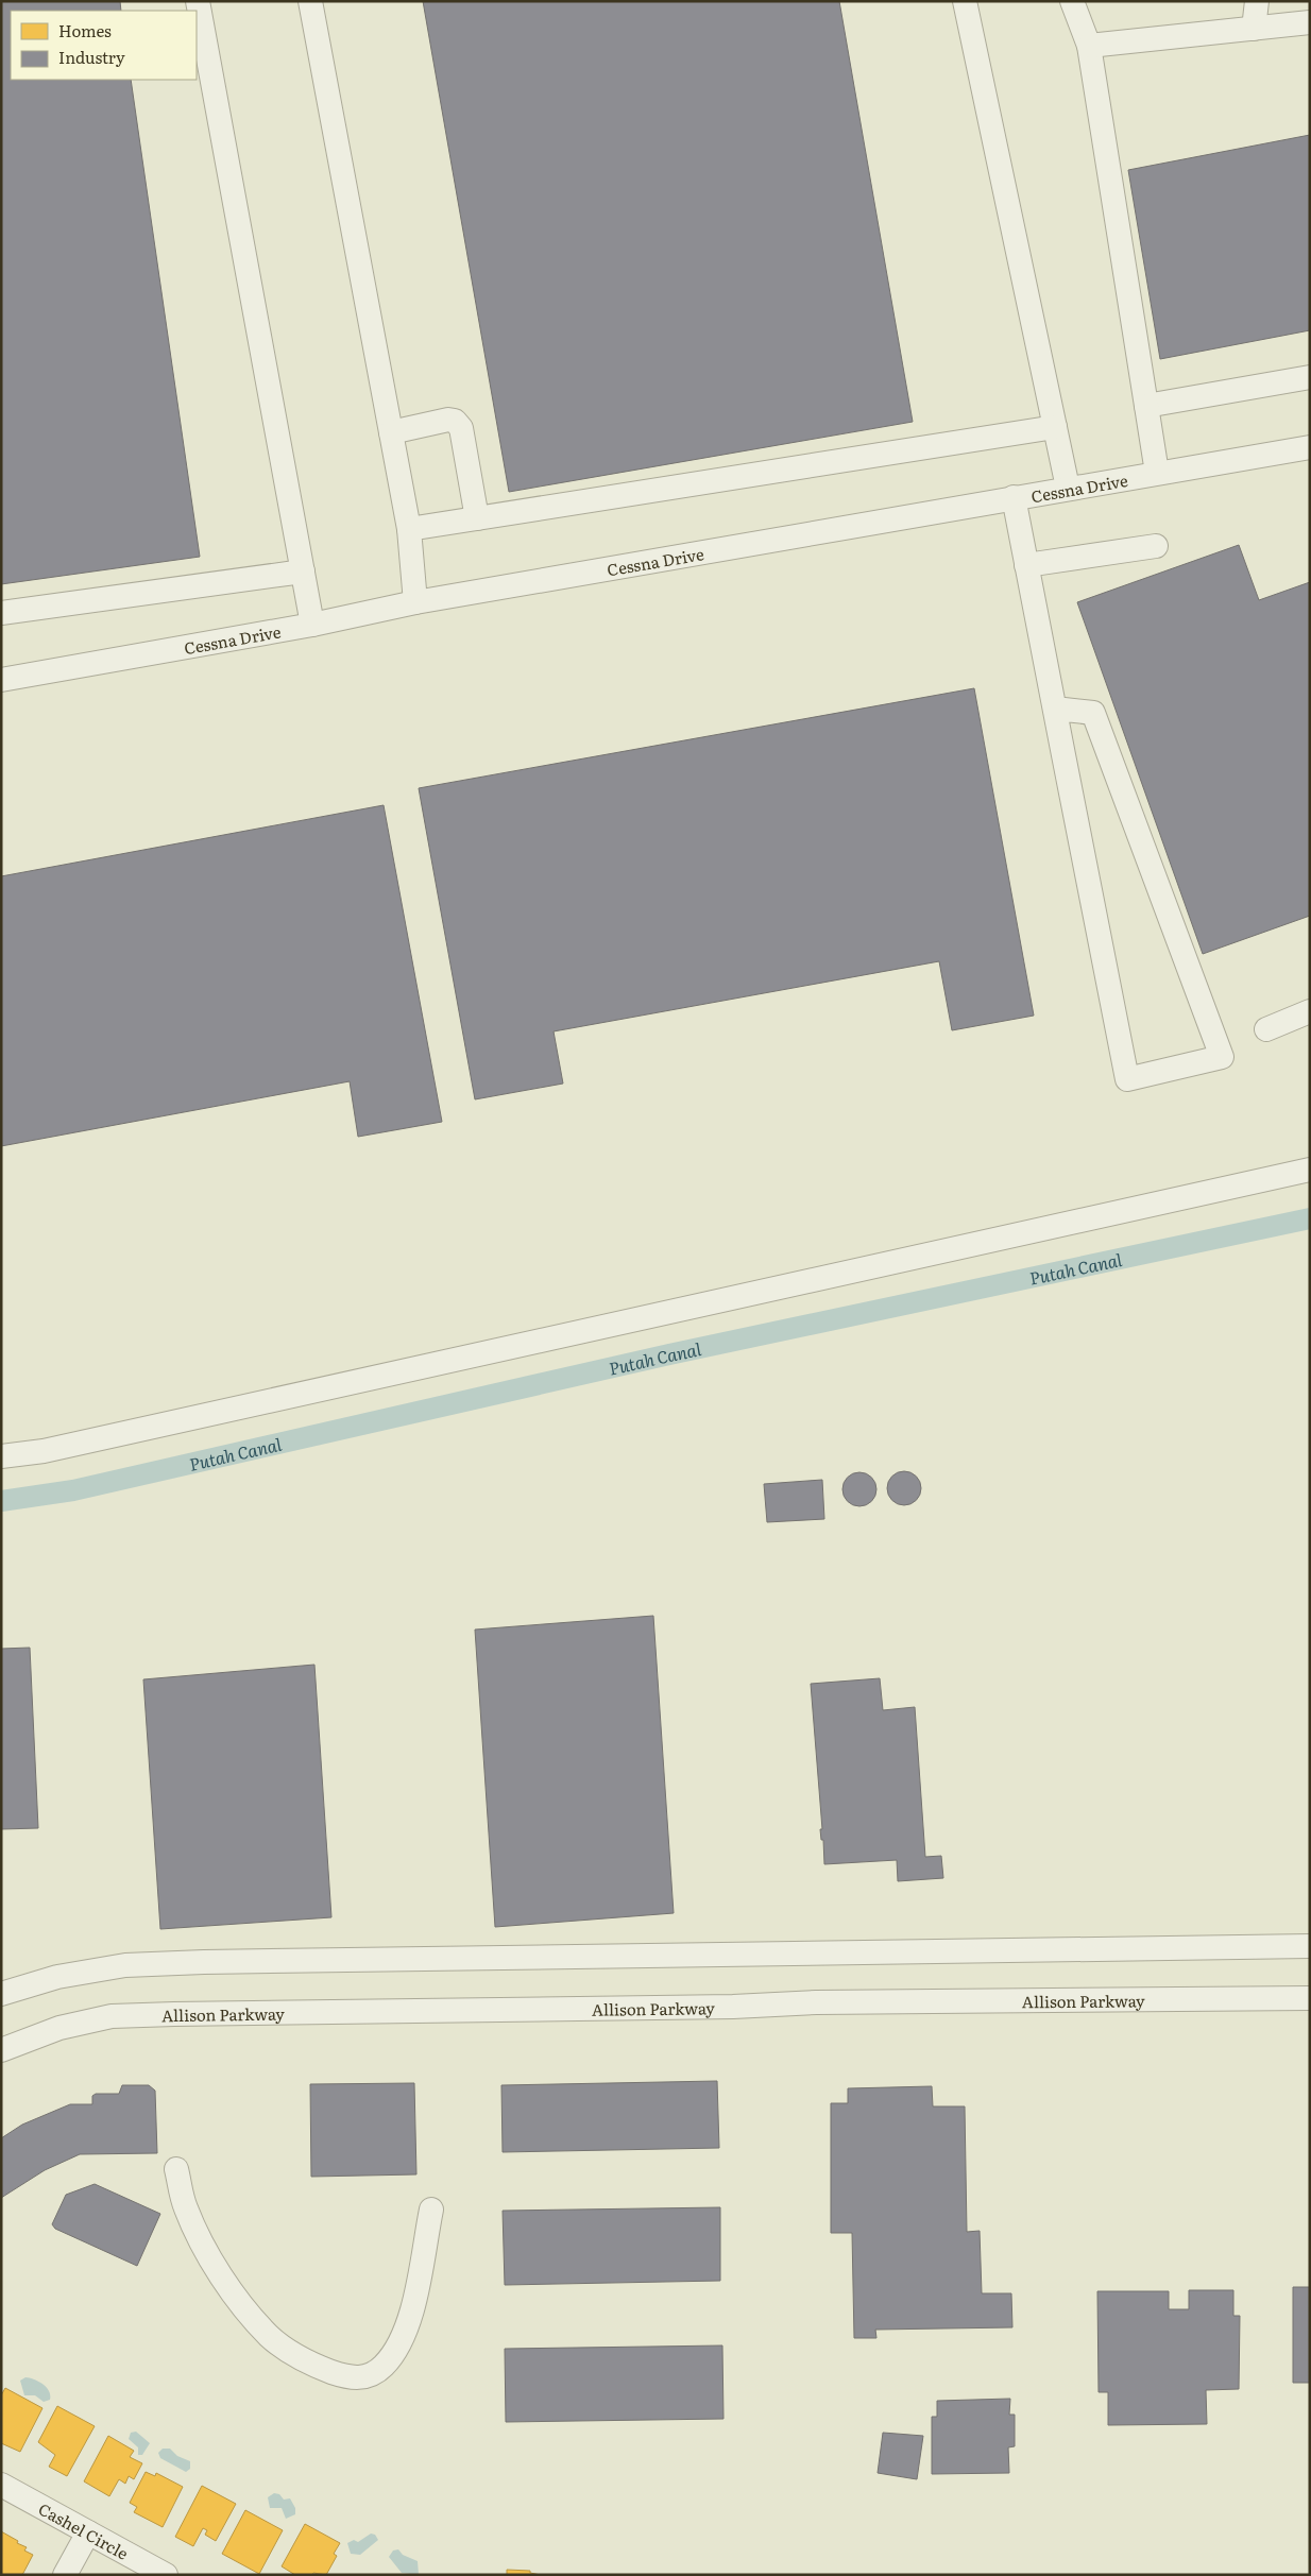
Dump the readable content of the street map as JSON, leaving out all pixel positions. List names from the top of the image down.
{
  "streets": {
    "street": ["Cessna Drive", "Allison Parkway", "Cashel Circle"]
  },
  "water": ["Putah Canal"],
  "legend": ["Homes", "Industry"]
}
